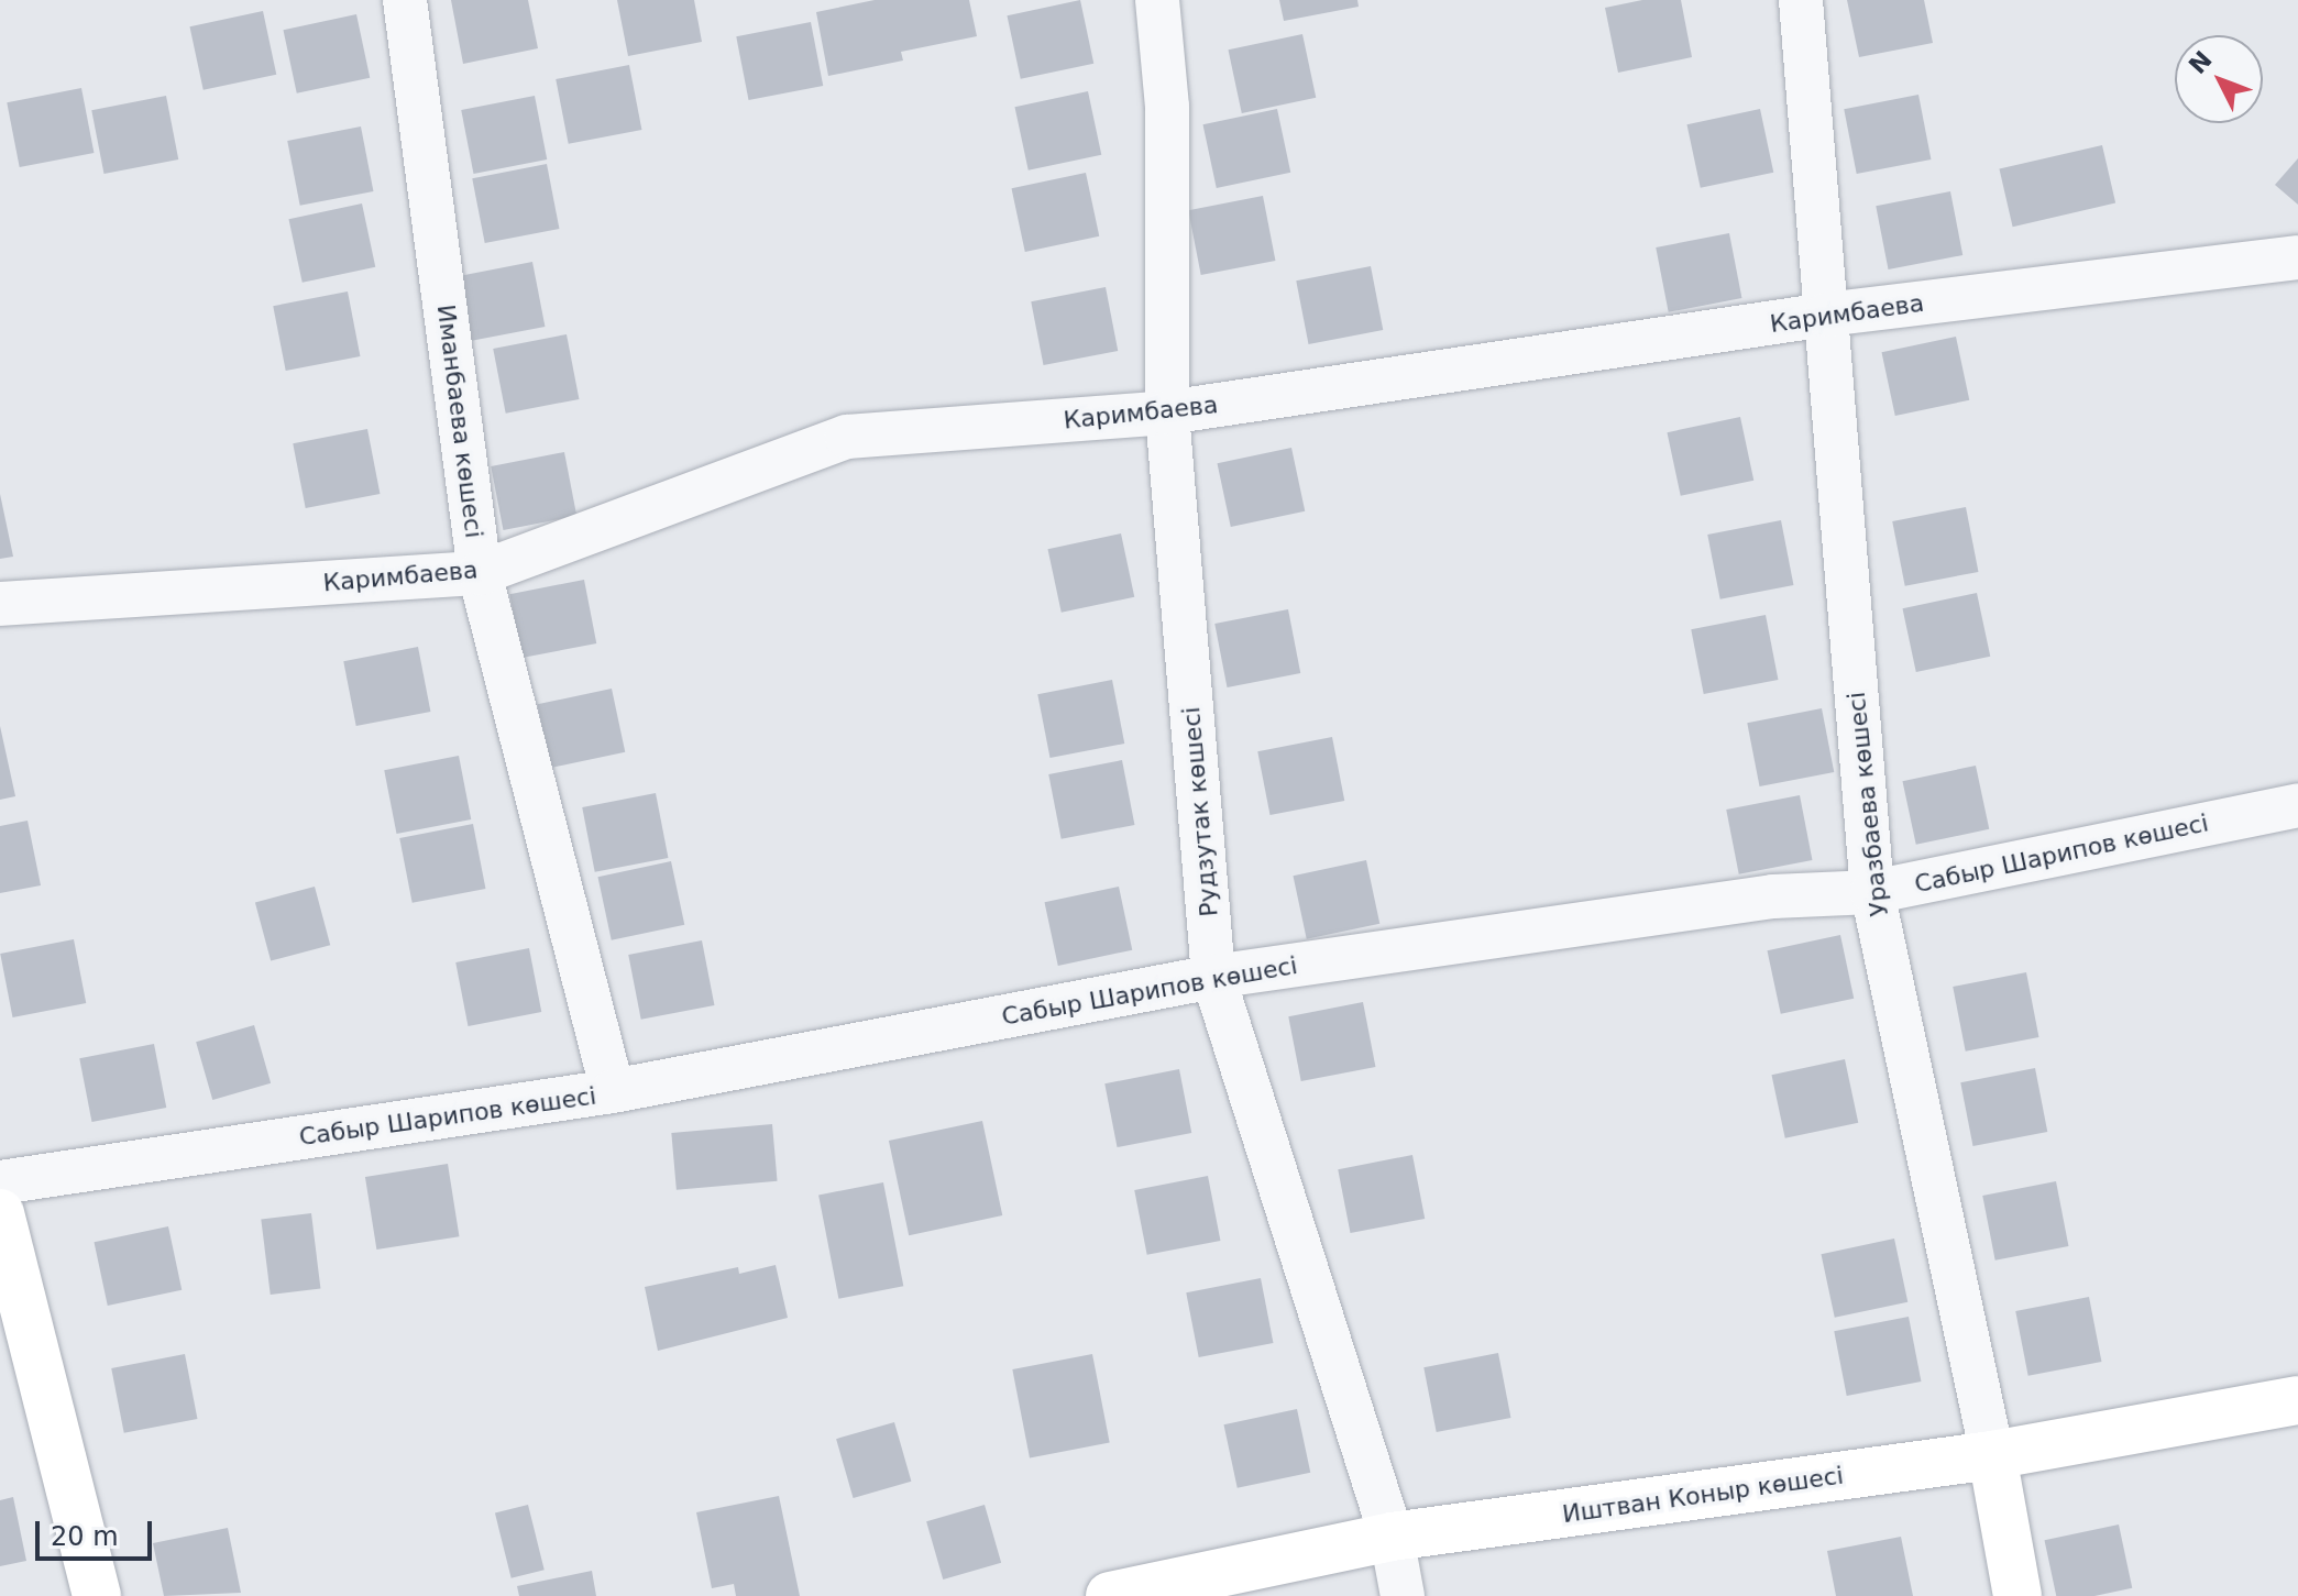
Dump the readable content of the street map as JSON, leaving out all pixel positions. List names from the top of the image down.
{
  "streets": {
    "street": [
      "Каримбаева",
      "Иманбаева көшесі",
      "Уразбаева көшесі",
      "Рудзутак көшесі",
      "Сабыр Шарипов көшесі",
      "Иштван Коныр көшесі"
    ]
  },
  "crossings": [
    ["Каримбаева", "Иманбаева көшесі"],
    ["Каримбаева", "Уразбаева көшесі"],
    ["Каримбаева", "Рудзутак көшесі"],
    ["Иманбаева көшесі", "Сабыр Шарипов көшесі"],
    ["Уразбаева көшесі", "Сабыр Шарипов көшесі"],
    ["Уразбаева көшесі", "Иштван Коныр көшесі"],
    ["Рудзутак көшесі", "Сабыр Шарипов көшесі"],
    ["Рудзутак көшесі", "Иштван Коныр көшесі"]
  ],
  "scale_bar": "20 m",
  "north": "top left"
}
